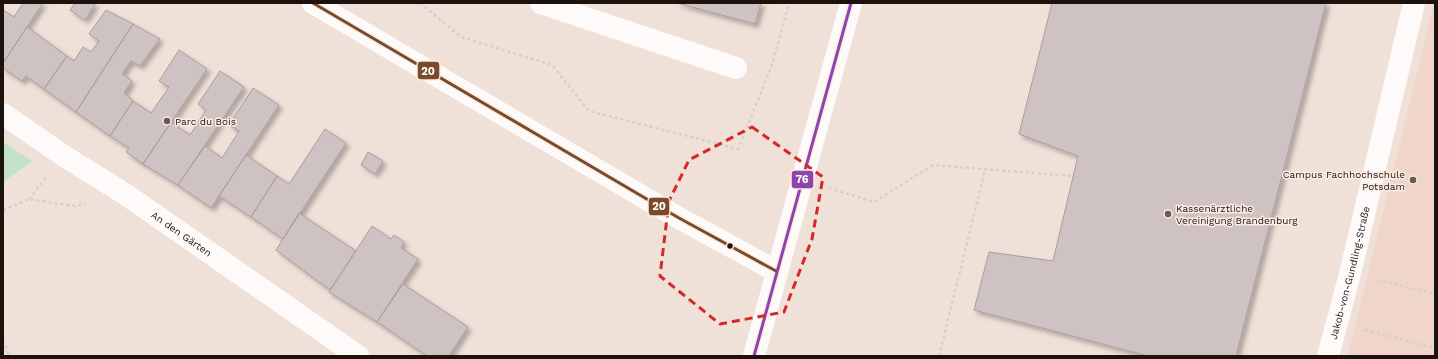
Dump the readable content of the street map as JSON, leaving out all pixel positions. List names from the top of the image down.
{
  "streets": {
    "street": ["An den Gärten", "Jakob-von-Gundling-Straße"]
  },
  "places": ["Parc du Bois", "Campus Fachhochschule Potsdam", "Kassenärztliche Vereinigung Brandenburg"],
  "lines": ["transit line 20", "transit line 76"]
}
